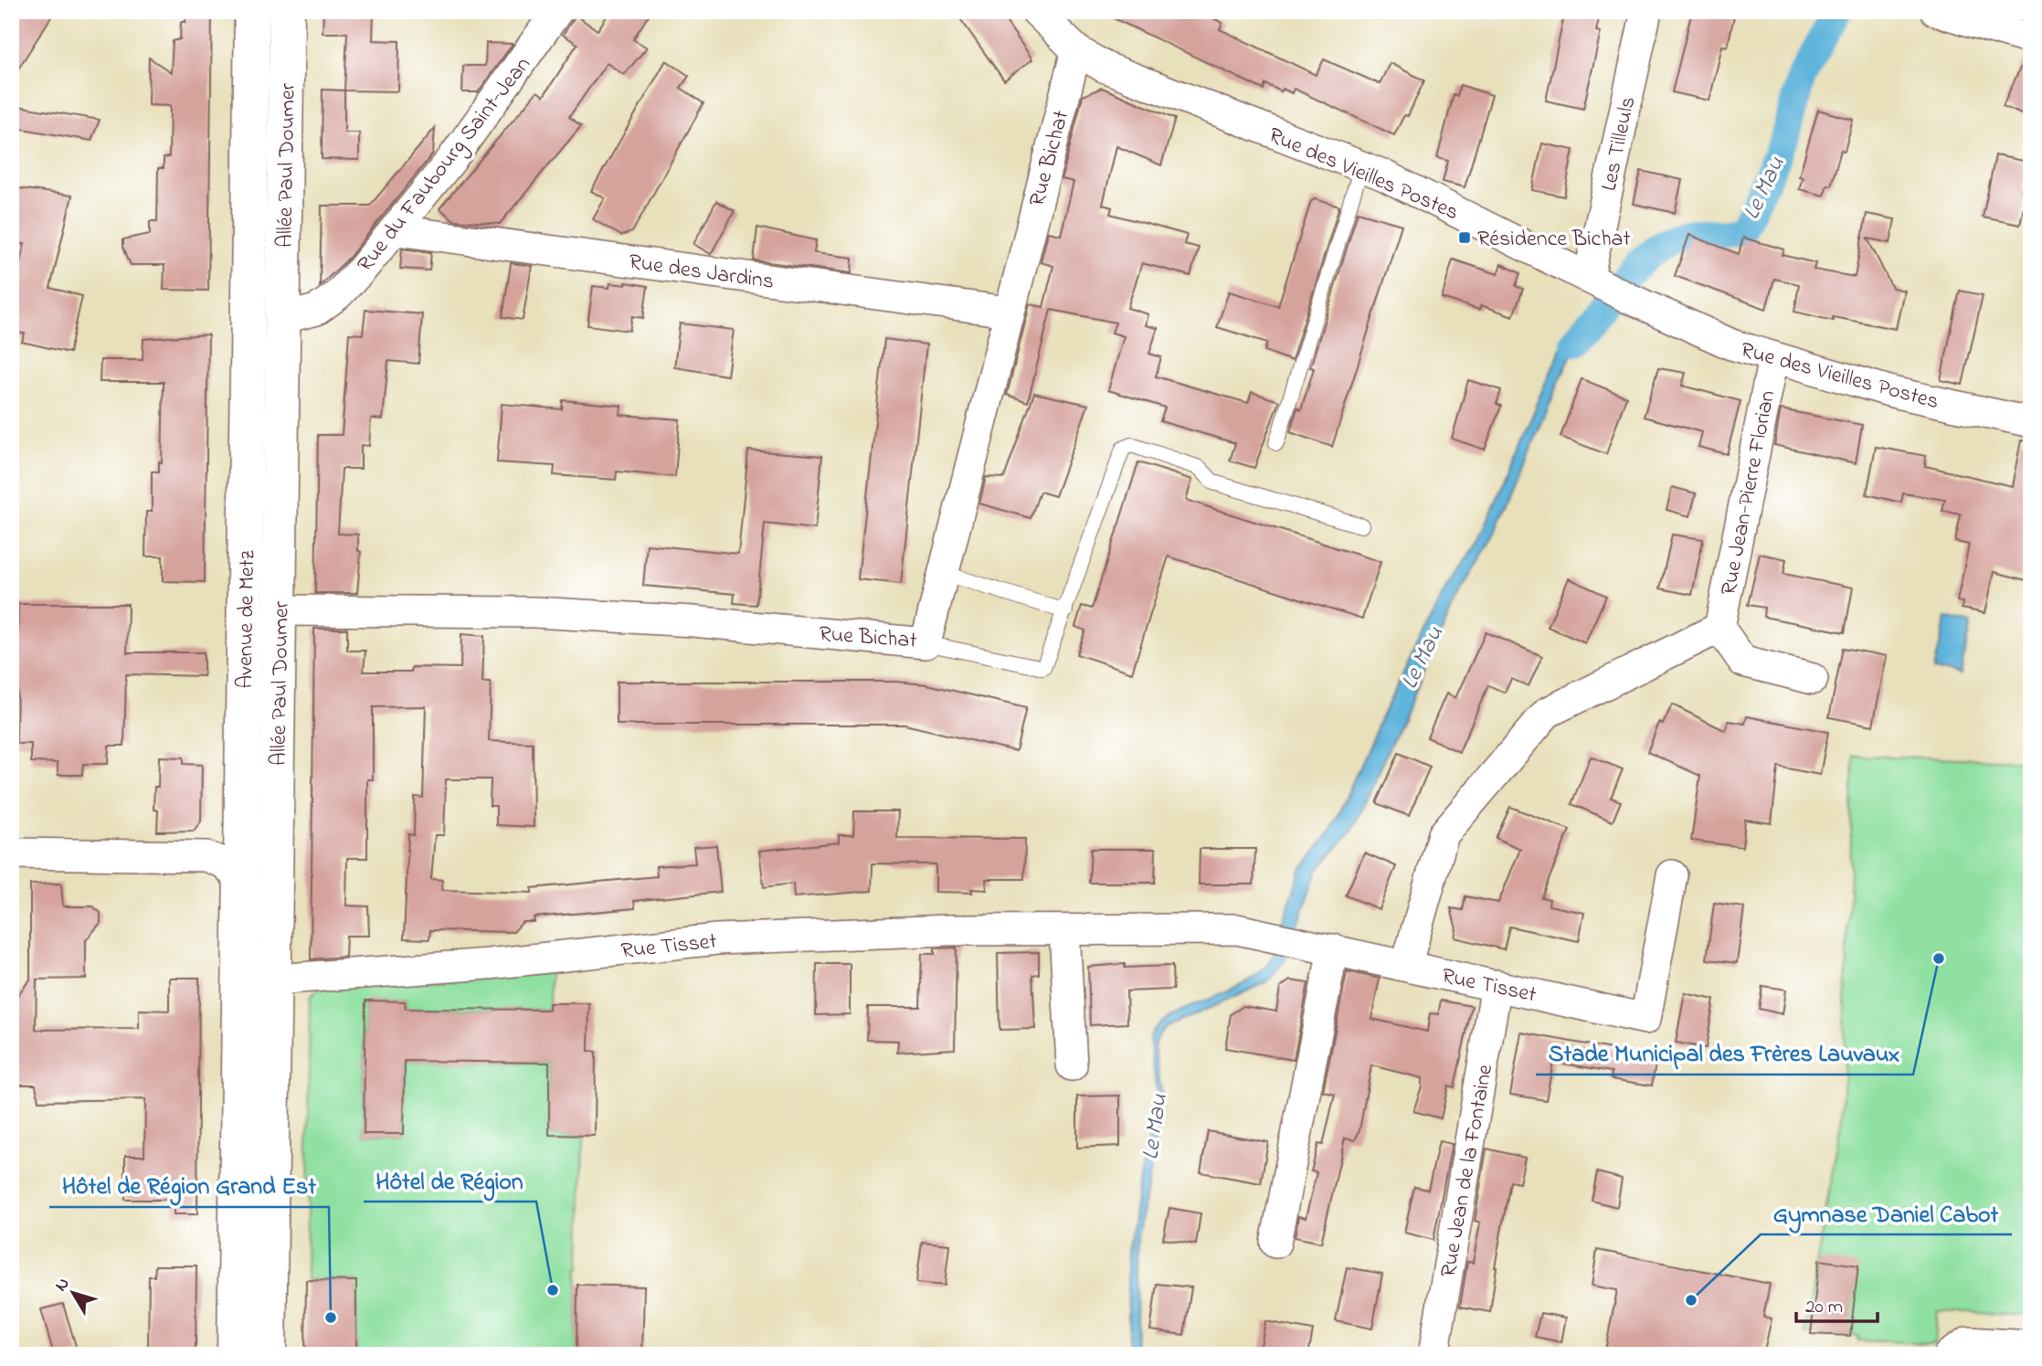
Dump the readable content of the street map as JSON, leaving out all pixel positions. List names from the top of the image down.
{
  "streets": {
    "main road": ["Allée Paul Doumer", "Avenue de Metz"],
    "street": [
      "Les Tilleuls",
      "Rue Bichat",
      "Rue du Faubourg Saint-Jean",
      "Rue des Vieilles Postes",
      "Rue des Jardins",
      "Rue Jean-Pierre Florian",
      "Rue Tisset",
      "Rue Jean de la Fontaine"
    ]
  },
  "crossings": [
    ["Les Tilleuls", "Rue des Vieilles Postes"],
    ["Rue Bichat", "Allée Paul Doumer"],
    ["Rue Bichat", "Rue des Vieilles Postes"],
    ["Rue Bichat", "Rue des Jardins"],
    ["Rue du Faubourg Saint-Jean", "Allée Paul Doumer"],
    ["Rue du Faubourg Saint-Jean", "Rue des Jardins"],
    ["Allée Paul Doumer", "Rue Tisset"],
    ["Rue des Vieilles Postes", "Rue Jean-Pierre Florian"],
    ["Rue Tisset", "Rue Jean de la Fontaine"]
  ],
  "water": ["Le Mau"],
  "places": {
    "transit": ["Résidence Bichat"],
    "other": [
      "Stade Municipal des Frères Lauvaux",
      "Hôtel de Région",
      "Gymnase Daniel Cabot",
      "Hôtel de Région Grand Est"
    ]
  },
  "scale_bar": "20 m",
  "north": "top left"
}
